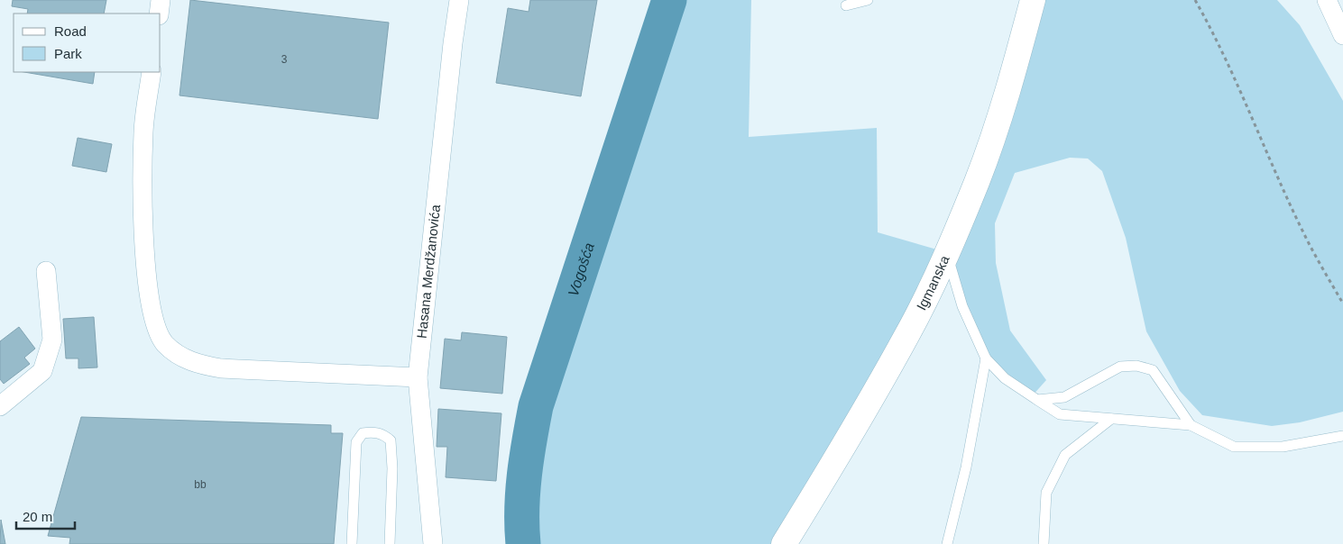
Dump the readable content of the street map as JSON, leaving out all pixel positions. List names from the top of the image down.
{
  "streets": {
    "main road": ["Igmanska"],
    "street": ["Hasana Merdžanovića"]
  },
  "water": ["Vogošća"],
  "house_numbers": ["3", "bb"],
  "legend": ["Road", "Park"],
  "scale_bar": "20 m"
}
